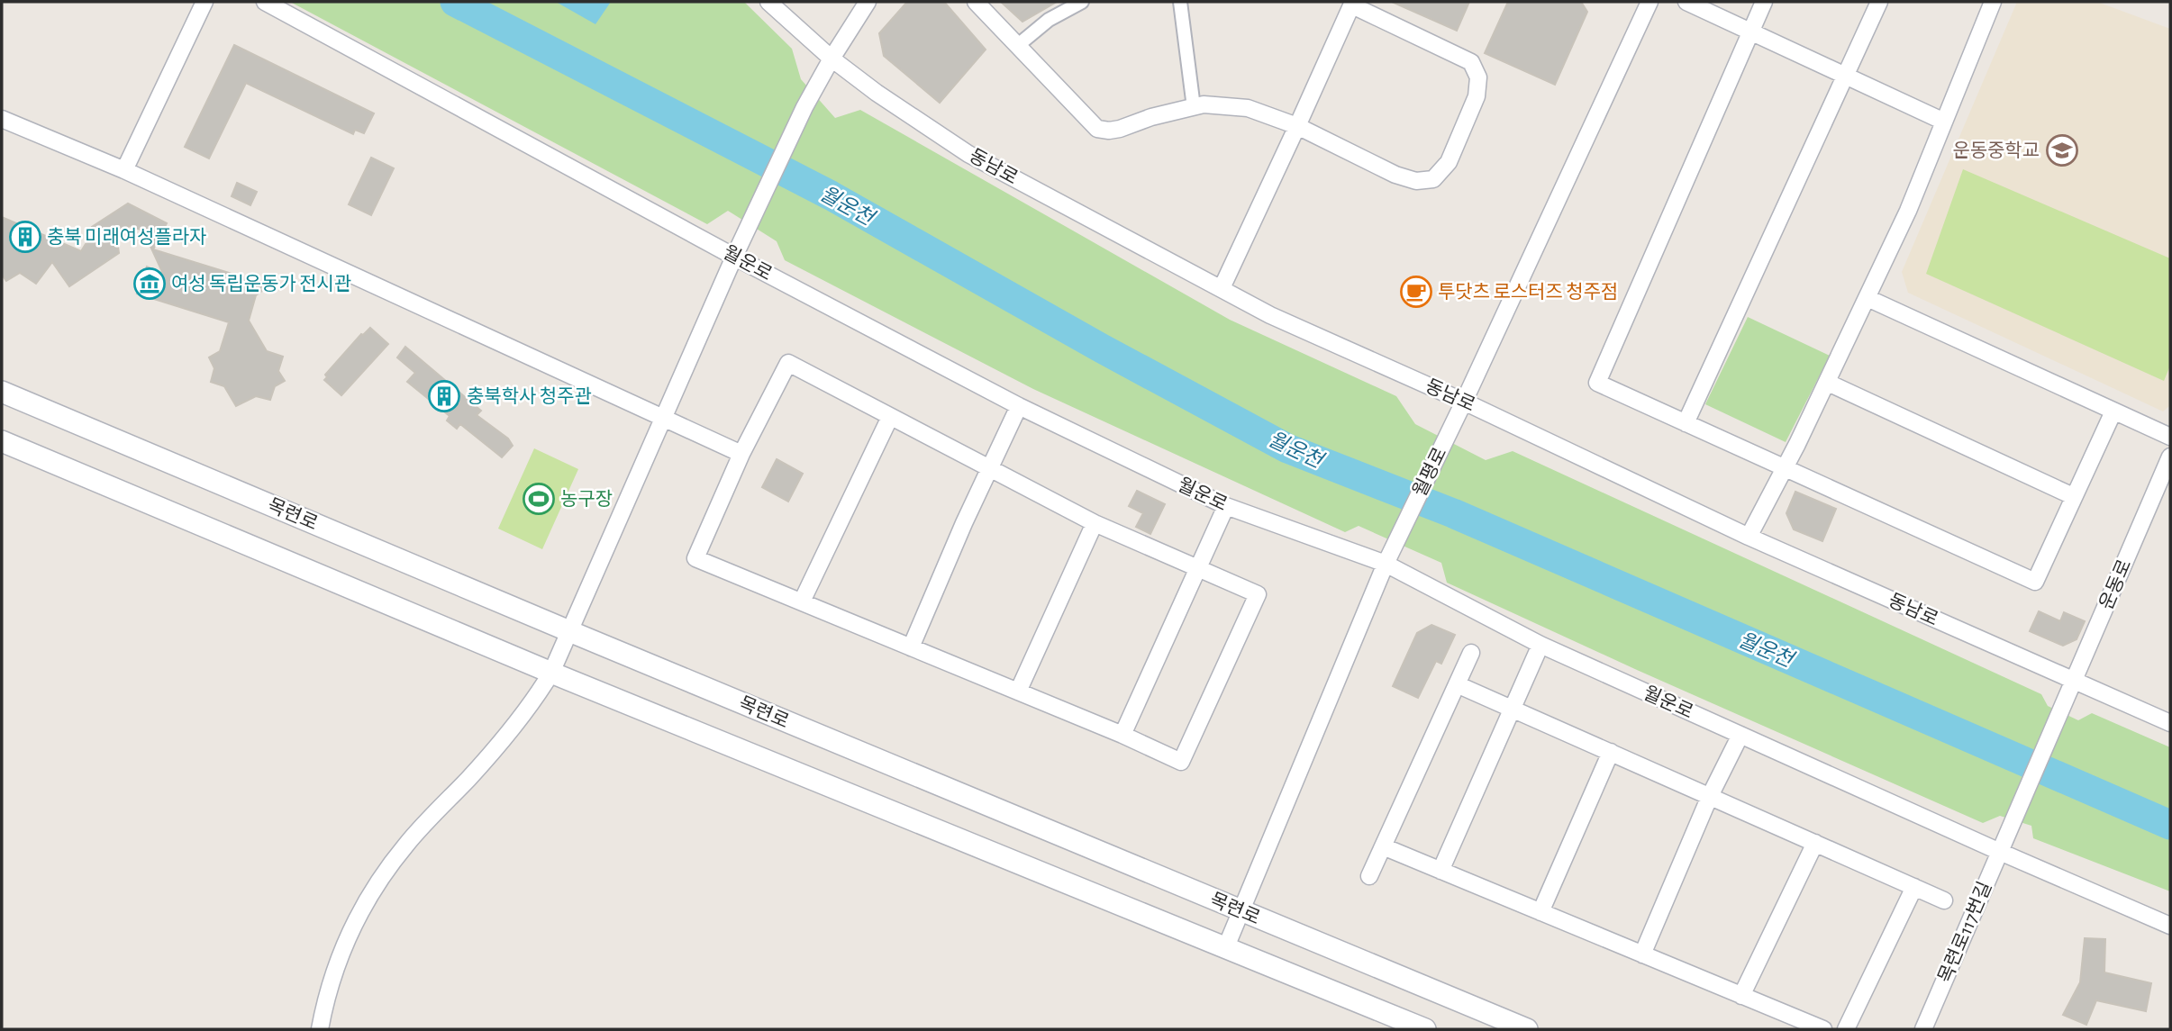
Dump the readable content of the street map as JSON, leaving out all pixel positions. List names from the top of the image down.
{
  "streets": {
    "street": [
      "동남로",
      "월운로",
      "월평로",
      "목련로",
      "운동로",
      "목련로117번길"
    ]
  },
  "crossings": [
    ["동남로", "월평로"],
    ["동남로", "운동로"],
    ["월운로", "월평로"],
    ["월운로", "목련로117번길"],
    ["월평로", "목련로"],
    ["운동로", "목련로117번길"]
  ],
  "water": ["월운천"],
  "places": {
    "school or university": ["운동중학교"],
    "building": ["충북 미래여성플라자", "충북학사 청주관"],
    "museum": ["여성 독립운동가 전시관"],
    "cafe": ["투닷츠 로스터즈 청주점"],
    "sports": ["농구장"]
  }
}
